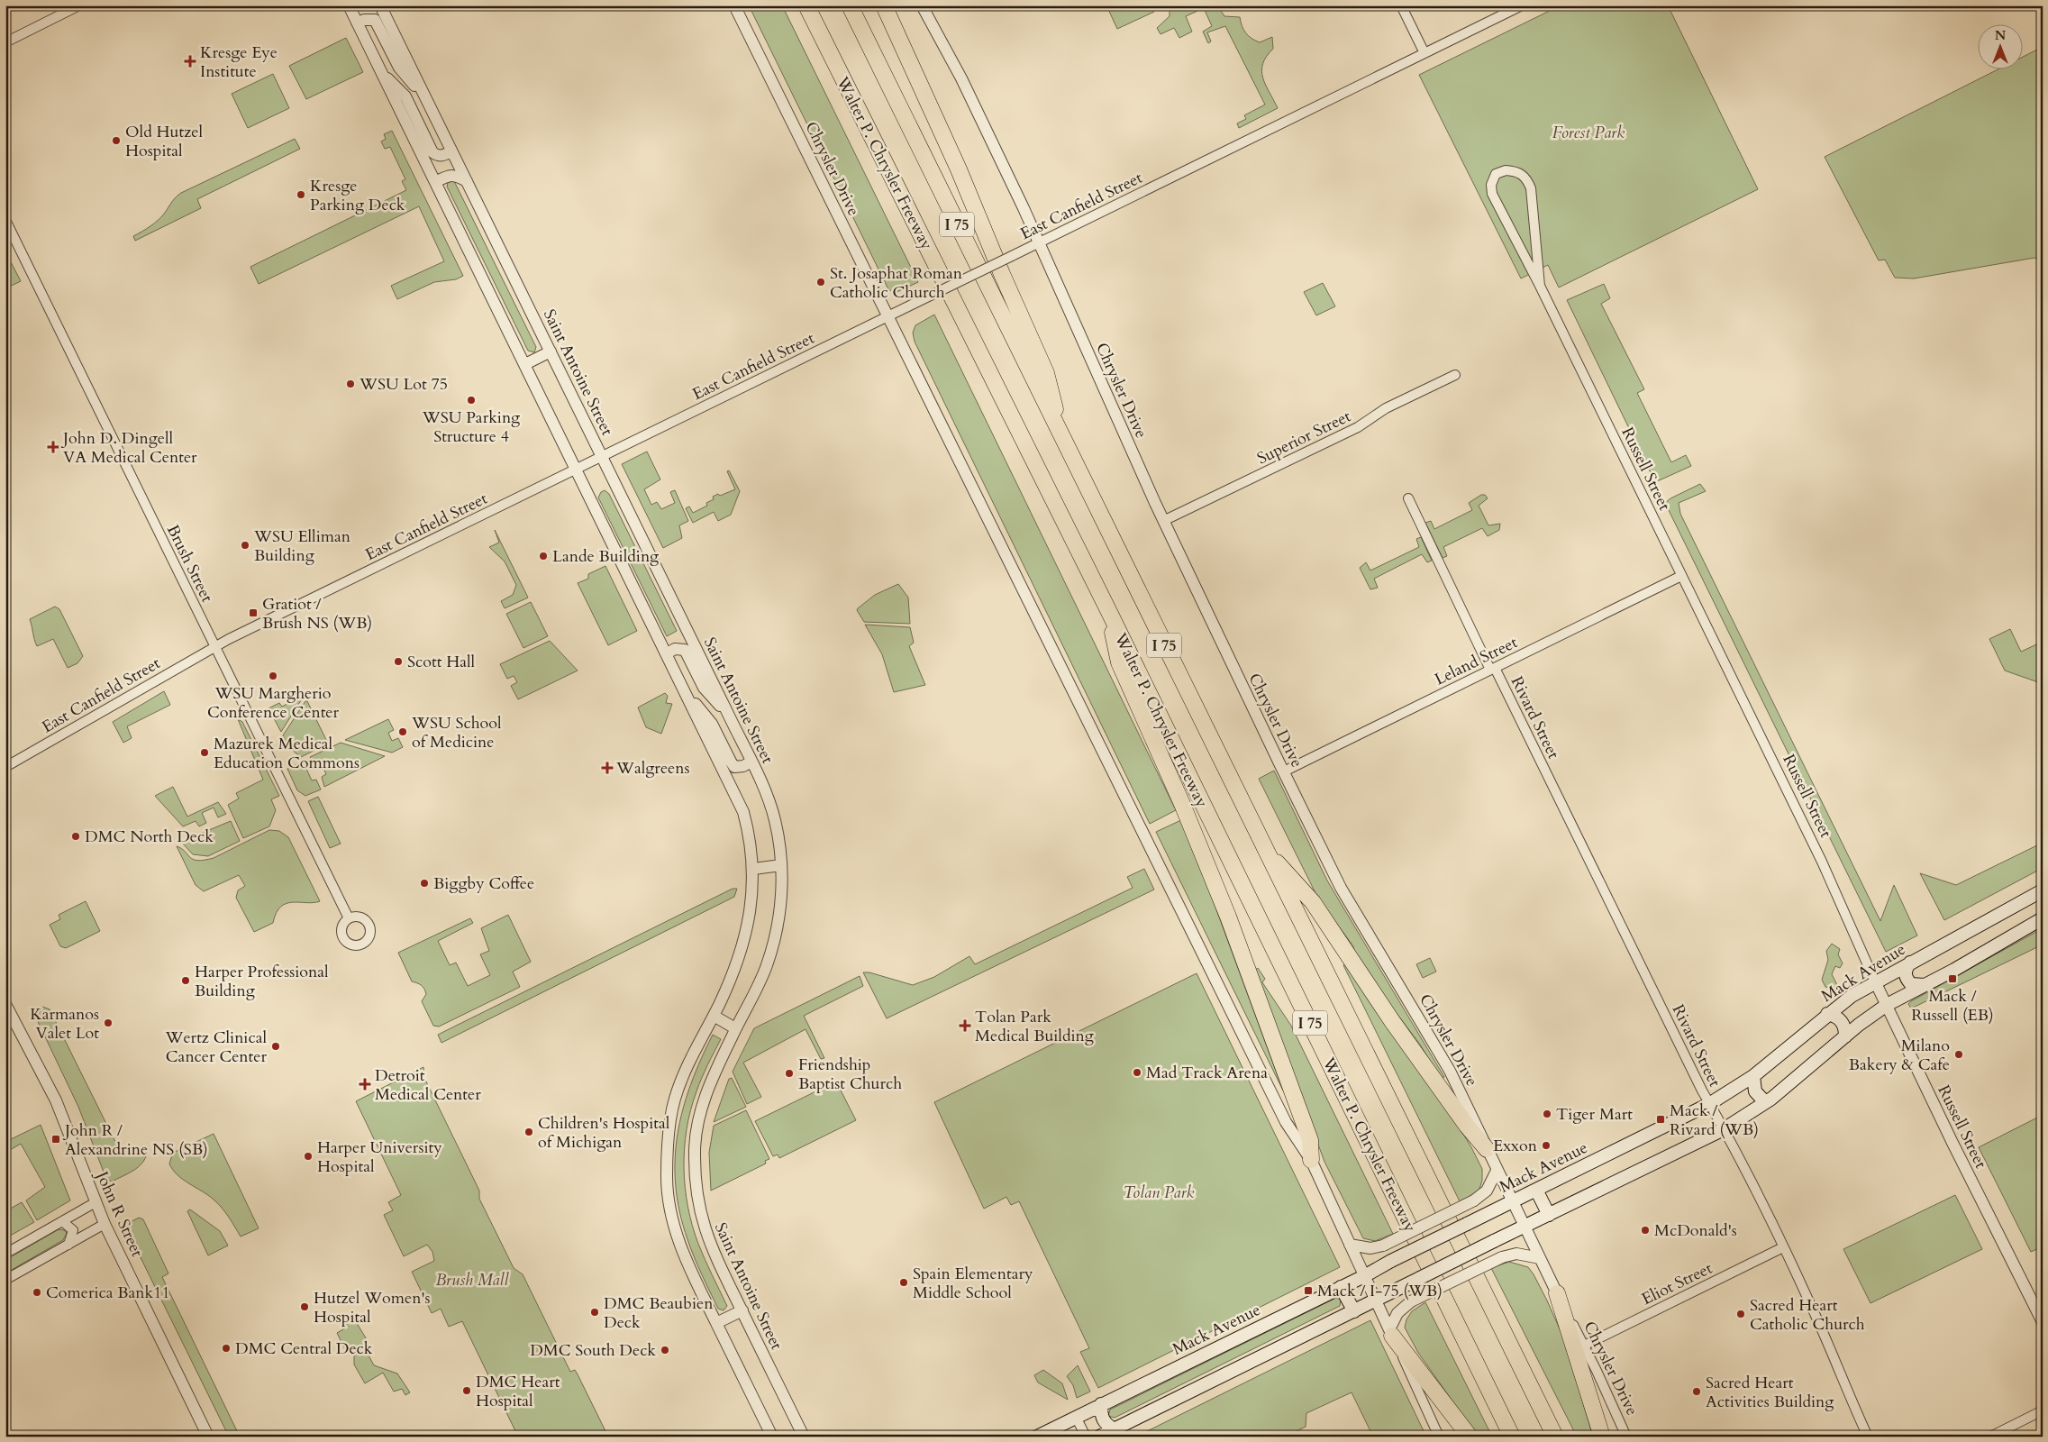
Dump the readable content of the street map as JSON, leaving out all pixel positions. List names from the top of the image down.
{
  "streets": {
    "highway": ["Walter P. Chrysler Freeway", "I 75"],
    "main road": ["Mack Avenue"],
    "street": [
      "Chrysler Drive",
      "East Canfield Street",
      "Saint Antoine Street",
      "Superior Street",
      "Russell Street",
      "Brush Street",
      "Leland Street",
      "Rivard Street",
      "John R Street",
      "Eliot Street"
    ]
  },
  "crossings": [
    ["Chrysler Drive", "East Canfield Street"],
    ["Chrysler Drive", "Superior Street"],
    ["Chrysler Drive", "Leland Street"],
    ["Chrysler Drive", "Mack Avenue"],
    ["Chrysler Drive", "Eliot Street"],
    ["East Canfield Street", "Saint Antoine Street"],
    ["East Canfield Street", "Brush Street"],
    ["Russell Street", "Leland Street"],
    ["Russell Street", "Mack Avenue"],
    ["Leland Street", "Rivard Street"],
    ["Rivard Street", "Mack Avenue"],
    ["Rivard Street", "Eliot Street"]
  ],
  "parks": ["Forest Park", "Tolan Park", "Brush Mall"],
  "places": {
    "health": [
      "Kresge Eye Institute",
      "John D. Dingell VA Medical Center",
      "Walgreens",
      "Tolan Park Medical Building",
      "Detroit Medical Center"
    ],
    "other": [
      "Old Hutzel Hospital",
      "Kresge Parking Deck",
      "St. Josaphat Roman Catholic Church",
      "WSU Lot 75",
      "WSU Parking Structure 4",
      "WSU Elliman Building",
      "Lande Building",
      "Scott Hall",
      "WSU Margherio Conference Center",
      "WSU School of Medicine",
      "Mazurek Medical Education Commons",
      "DMC North Deck",
      "Biggby Coffee",
      "Harper Professional Building",
      "Karmanos Valet Lot",
      "Wertz Clinical Cancer Center",
      "Milano Bakery & Cafe",
      "Mad Track Arena",
      "Friendship Baptist Church",
      "Tiger Mart",
      "Children's Hospital of Michigan",
      "Exxon",
      "Harper University Hospital",
      "McDonald's",
      "Spain Elementary Middle School",
      "Comerica Bank11",
      "Hutzel Women's Hospital",
      "DMC Beaubien Deck",
      "Sacred Heart Catholic Church",
      "DMC Central Deck",
      "DMC South Deck",
      "DMC Heart Hospital",
      "Sacred Heart Activities Building"
    ],
    "transit": [
      "Gratiot / Brush NS (WB)",
      "Mack / Russell (EB)",
      "Mack / Rivard (WB)",
      "John R / Alexandrine NS (SB)",
      "Mack / I-75 (WB)"
    ]
  },
  "north": "top"
}
